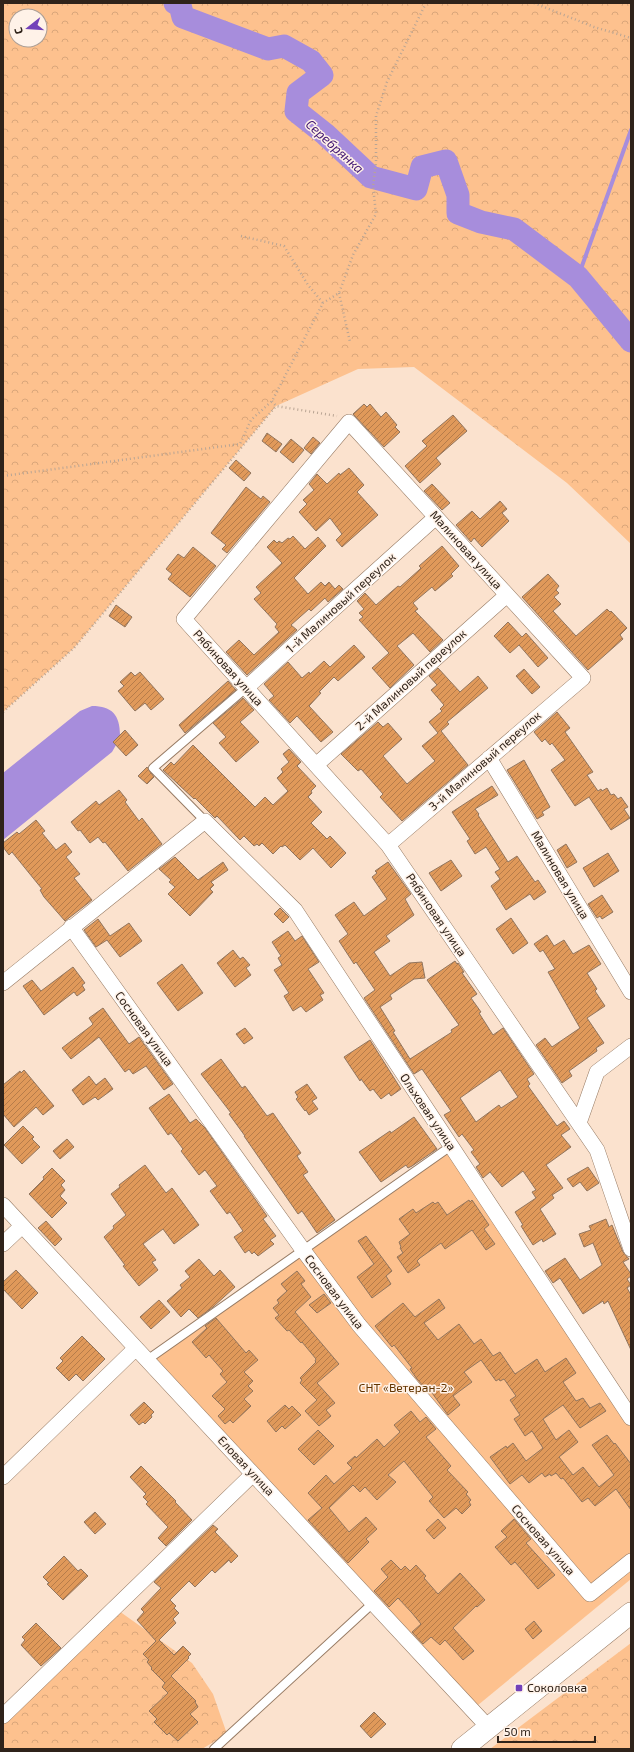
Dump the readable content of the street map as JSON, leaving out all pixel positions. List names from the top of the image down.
{
  "streets": {
    "street": [
      "Малиновая улица",
      "1-й Малиновый переулок",
      "Рябиновая улица",
      "2-й Малиновый переулок",
      "3-й Малиновый переулок",
      "Сосновая улица",
      "Ольховая улица",
      "Еловая улица"
    ]
  },
  "crossings": [
    ["Малиновая улица", "1-й Малиновый переулок"],
    ["Малиновая улица", "Рябиновая улица"],
    ["Малиновая улица", "2-й Малиновый переулок"],
    ["Малиновая улица", "3-й Малиновый переулок"],
    ["1-й Малиновый переулок", "Рябиновая улица"],
    ["Рябиновая улица", "2-й Малиновый переулок"],
    ["Рябиновая улица", "3-й Малиновый переулок"]
  ],
  "water": ["Серебрянка"],
  "parks": ["СНТ «Ветеран-2»"],
  "places": {
    "transit": ["Соколовка"]
  },
  "scale_bar": "50 m",
  "north": "left"
}
